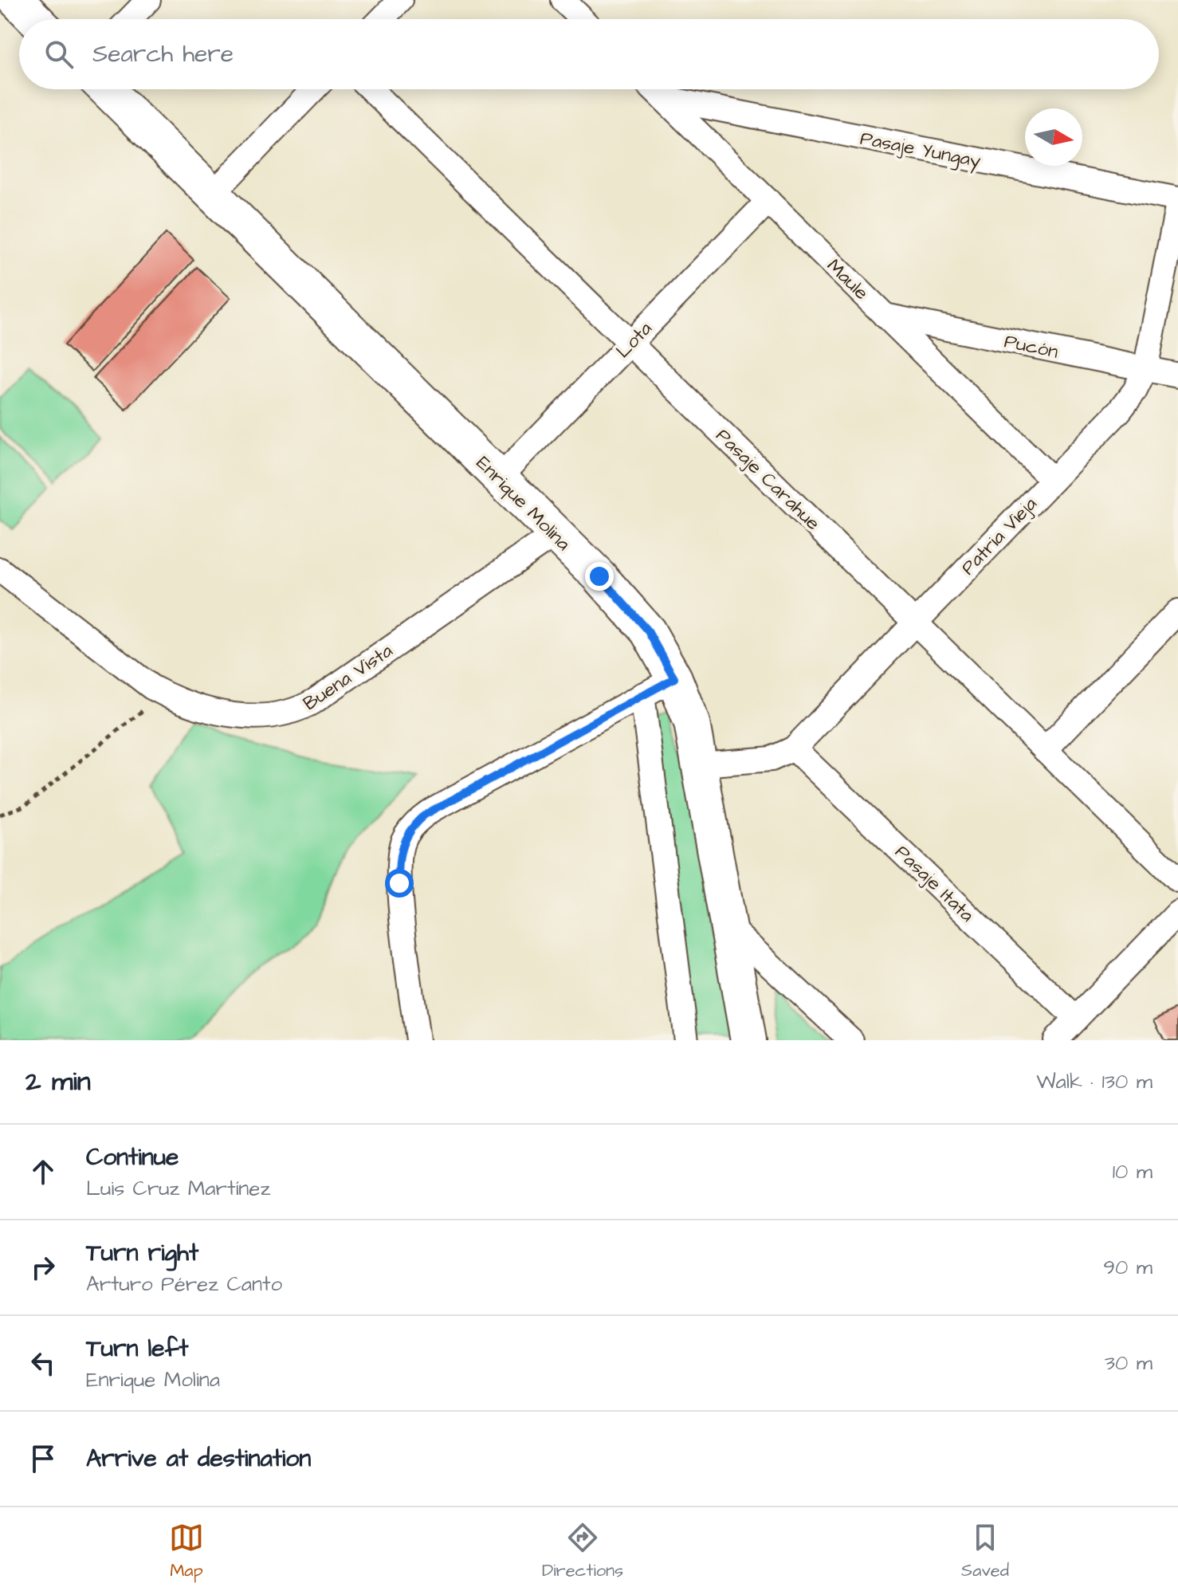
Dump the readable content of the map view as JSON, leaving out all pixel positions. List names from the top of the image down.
{
  "streets": {
    "main road": ["Enrique Molina"],
    "street": [
      "Pasaje Yungay",
      "Maule",
      "Lota",
      "Pucón",
      "Pasaje Carahue",
      "Patria Vieja",
      "Buena Vista",
      "Pasaje Itata"
    ]
  },
  "crossings": [
    ["Pasaje Yungay", "Maule"],
    ["Pasaje Yungay", "Patria Vieja"],
    ["Maule", "Lota"],
    ["Maule", "Pucón"],
    ["Maule", "Patria Vieja"],
    ["Lota", "Pasaje Carahue"],
    ["Lota", "Enrique Molina"],
    ["Pucón", "Patria Vieja"],
    ["Pasaje Carahue", "Patria Vieja"],
    ["Enrique Molina", "Patria Vieja"],
    ["Enrique Molina", "Buena Vista"],
    ["Patria Vieja", "Pasaje Itata"]
  ],
  "north": "right",
  "page": {
    "search": "Search here",
    "heading": ["2 min", "Walk · 130 m"],
    "list": [
      ["Continue", "Luis Cruz Martínez", "10 m"],
      ["Turn right", "Arturo Pérez Canto", "90 m"],
      ["Turn left", "Enrique Molina", "30 m"],
      "Arrive at destination"
    ],
    "nav": ["Map", "Directions", "Saved"]
  }
}
